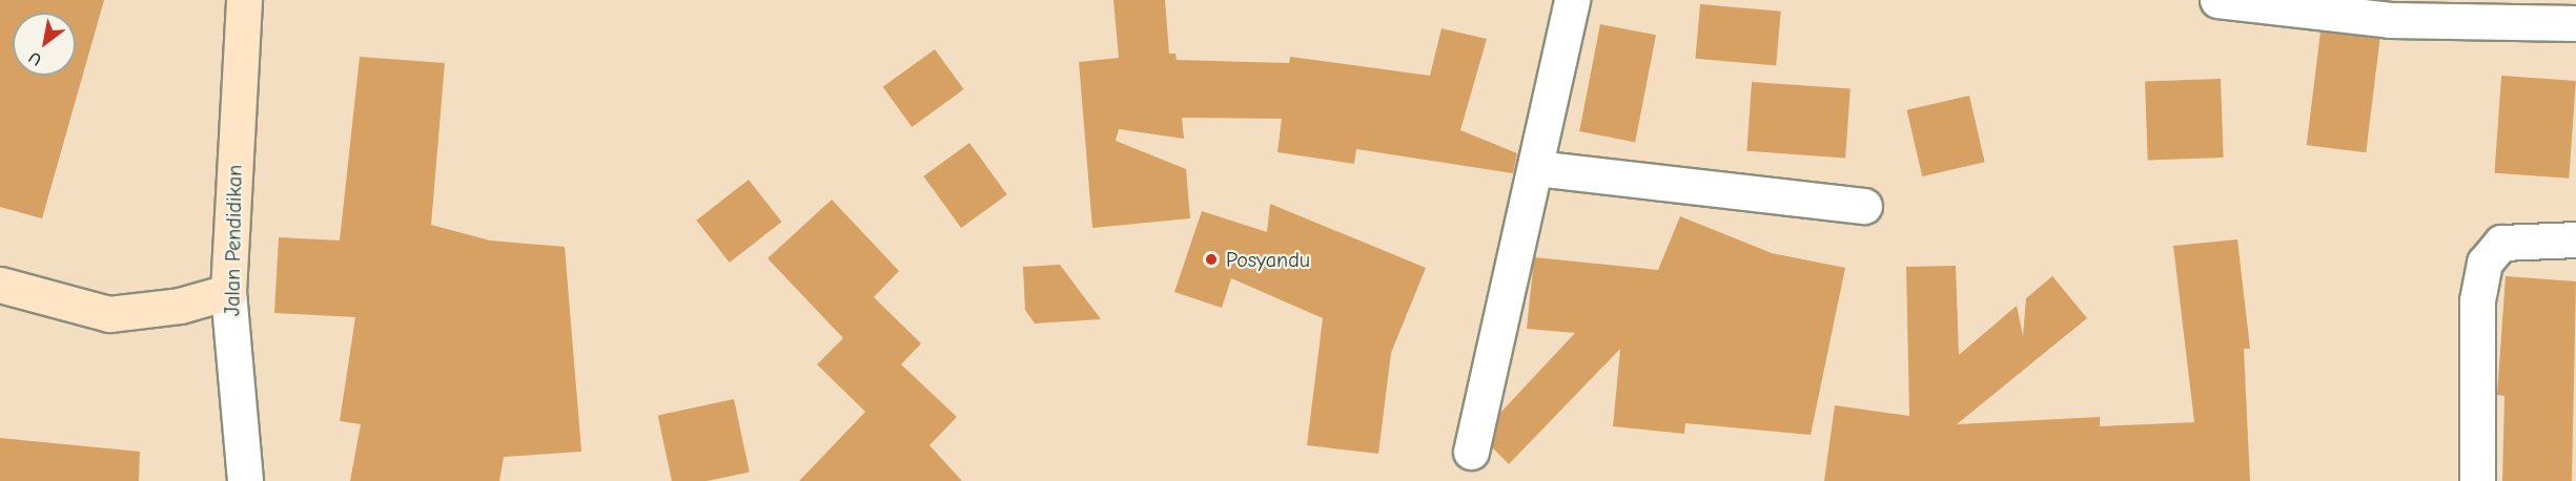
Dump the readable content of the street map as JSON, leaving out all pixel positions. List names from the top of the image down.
{
  "streets": {
    "street": ["Jalan Pendidikan"]
  },
  "places": ["Posyandu"],
  "north": "bottom left"
}
